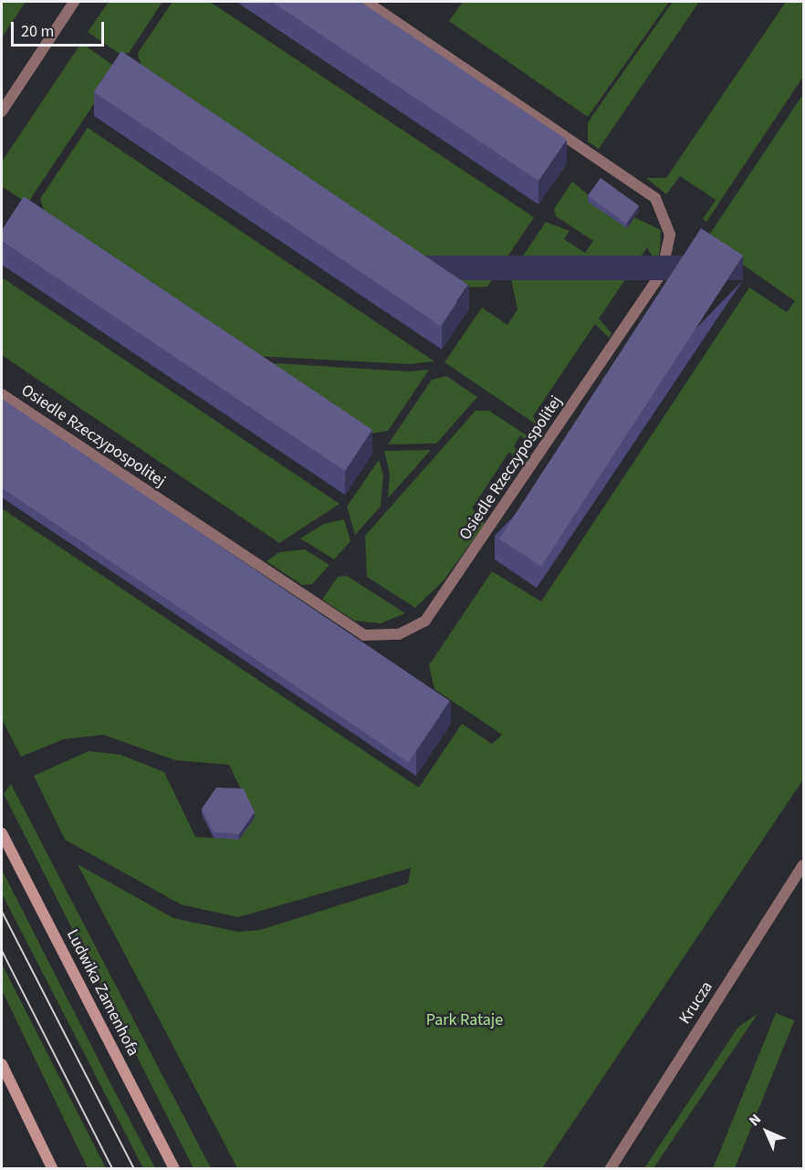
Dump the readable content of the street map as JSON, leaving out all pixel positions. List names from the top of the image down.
{
  "streets": {
    "main road": ["Ludwika Zamenhofa"],
    "street": ["Osiedle Rzeczypospolitej", "Krucza"]
  },
  "parks": ["Park Rataje"],
  "scale_bar": "20 m",
  "north": "top left"
}
